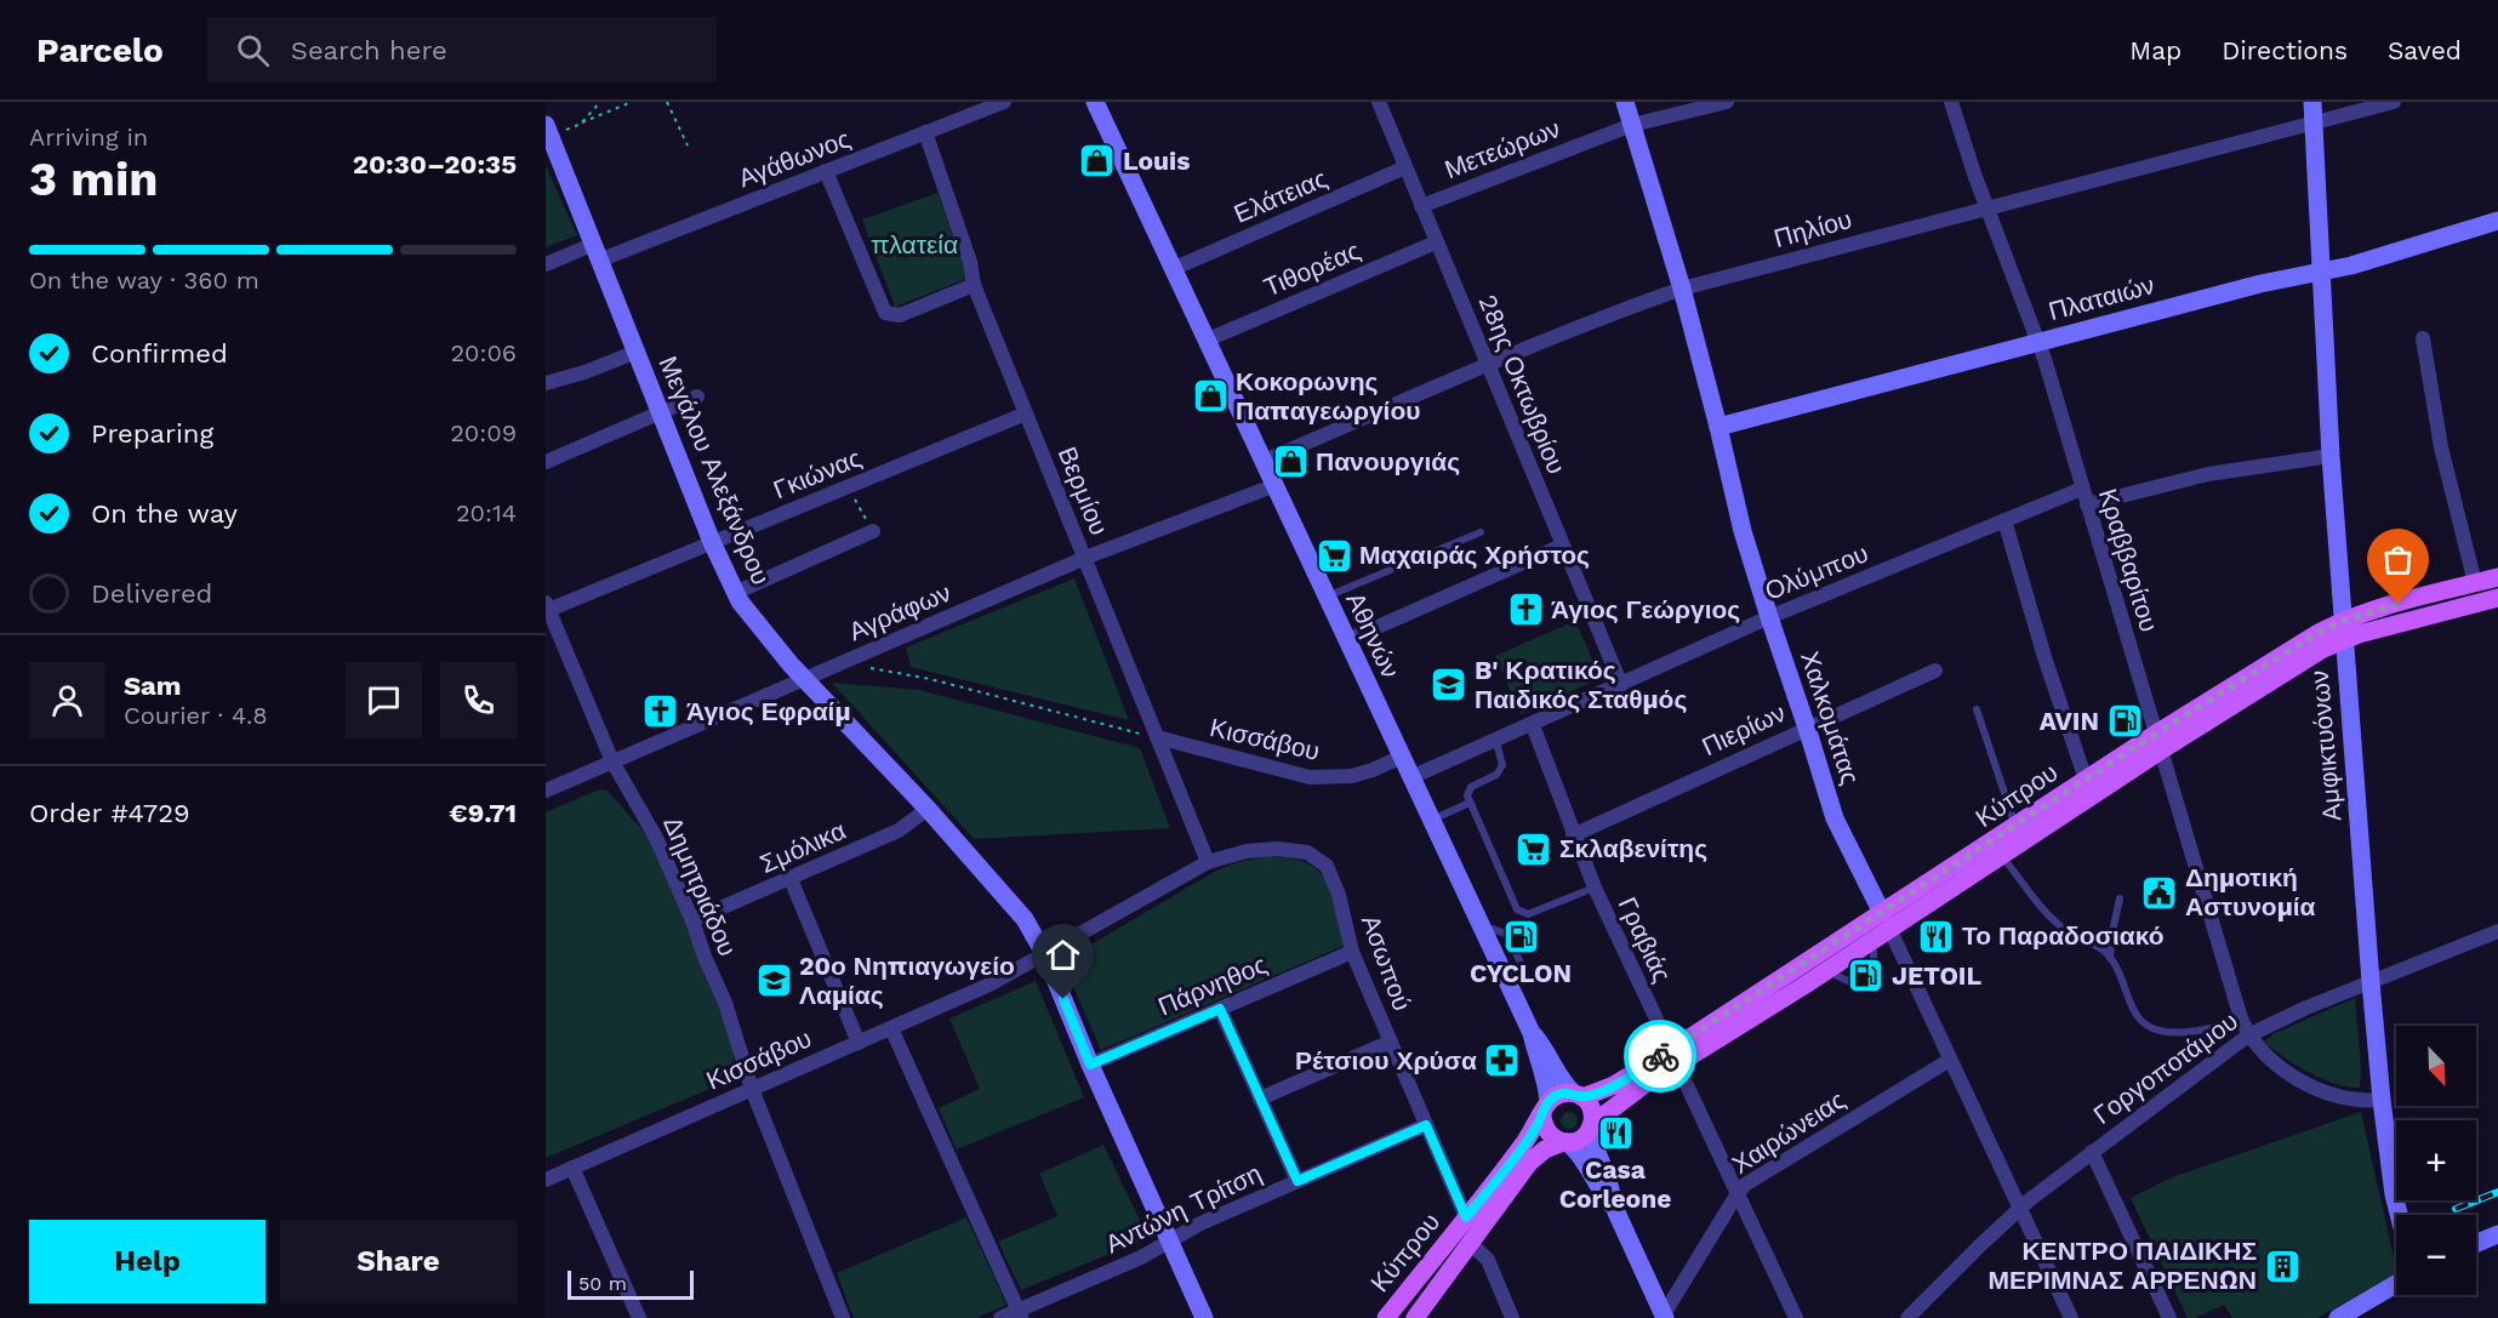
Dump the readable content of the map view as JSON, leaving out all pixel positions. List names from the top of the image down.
{
  "streets": {
    "main road": ["Κύπρου"],
    "street": [
      "Μετεώρων",
      "Αγάθωνος",
      "Ελάτειας",
      "Πηλίου",
      "Τιθορέας",
      "Πλαταιών",
      "28ης Οκτωβρίου",
      "Μεγάλου Αλεξάνδρου",
      "Γκιώνας",
      "Βερμίου",
      "Κραββαρίτου",
      "Ολύμπου",
      "Αγράφων",
      "Αθηνών",
      "Χαλκομάτας",
      "Πιερίων",
      "Κισσάβου",
      "Αμφικτυόνων",
      "Σμόλικα",
      "Δημητριάδου",
      "Γραβιάς",
      "Ασωπού",
      "Πάρνηθος",
      "Γοργοποτάμου",
      "Χαιρώνειας",
      "Αντώνη Τρίτση"
    ]
  },
  "crossings": [
    ["Μετεώρων", "28ης Οκτωβρίου"],
    ["Μετεώρων", "Χαλκομάτας"],
    ["Αγάθωνος", "Μεγάλου Αλεξάνδρου"],
    ["Αγάθωνος", "Βερμίου"],
    ["Ελάτειας", "28ης Οκτωβρίου"],
    ["Ελάτειας", "Αθηνών"],
    ["Πηλίου", "28ης Οκτωβρίου"],
    ["Πηλίου", "Κραββαρίτου"],
    ["Πηλίου", "Αθηνών"],
    ["Πηλίου", "Χαλκομάτας"],
    ["Πηλίου", "Αμφικτυόνων"],
    ["Τιθορέας", "28ης Οκτωβρίου"],
    ["Τιθορέας", "Αθηνών"],
    ["Πλαταιών", "Κραββαρίτου"],
    ["Πλαταιών", "Χαλκομάτας"],
    ["Πλαταιών", "Αμφικτυόνων"],
    ["28ης Οκτωβρίου", "Ολύμπου"],
    ["Μεγάλου Αλεξάνδρου", "Γκιώνας"],
    ["Μεγάλου Αλεξάνδρου", "Αγράφων"],
    ["Μεγάλου Αλεξάνδρου", "Κισσάβου"],
    ["Μεγάλου Αλεξάνδρου", "Σμόλικα"],
    ["Μεγάλου Αλεξάνδρου", "Πάρνηθος"],
    ["Μεγάλου Αλεξάνδρου", "Αντώνη Τρίτση"],
    ["Γκιώνας", "Βερμίου"],
    ["Γκιώνας", "Δημητριάδου"],
    ["Βερμίου", "Αγράφων"],
    ["Βερμίου", "Κισσάβου"],
    ["Κραββαρίτου", "Ολύμπου"],
    ["Κραββαρίτου", "Κύπρου"],
    ["Κραββαρίτου", "Γοργοποτάμου"],
    ["Ολύμπου", "Αθηνών"],
    ["Ολύμπου", "Χαλκομάτας"],
    ["Ολύμπου", "Γραβιάς"],
    ["Αγράφων", "Αθηνών"],
    ["Αγράφων", "Δημητριάδου"],
    ["Αθηνών", "Κισσάβου"],
    ["Αθηνών", "Κύπρου"],
    ["Χαλκομάτας", "Πιερίων"],
    ["Χαλκομάτας", "Κύπρου"],
    ["Χαλκομάτας", "Γοργοποτάμου"],
    ["Χαλκομάτας", "Χαιρώνειας"],
    ["Πιερίων", "Γραβιάς"],
    ["Κισσάβου", "Δημητριάδου"],
    ["Κισσάβου", "Ασωπού"],
    ["Αμφικτυόνων", "Κύπρου"],
    ["Αμφικτυόνων", "Γοργοποτάμου"],
    ["Κύπρου", "Γραβιάς"],
    ["Κύπρου", "Ασωπού"],
    ["Σμόλικα", "Δημητριάδου"],
    ["Γραβιάς", "Χαιρώνειας"],
    ["Ασωπού", "Πάρνηθος"],
    ["Ασωπού", "Αντώνη Τρίτση"]
  ],
  "parks": ["πλατεία"],
  "places": {
    "shop": ["Louis", "Κοκορωνης Παπαγεωργίου", "Πανουργιάς"],
    "supermarket": ["Μαχαιράς Χρήστος", "Σκλαβενίτης"],
    "church": ["Άγιος Γεώργιος", "Άγιος Εφραίμ"],
    "school or university": ["B' Κρατικός Παιδικός Σταθμός", "20ο Νηπιαγωγείο Λαμίας"],
    "fuel station": ["AVIN", "CYCLON", "JETOIL"],
    "public building": ["Δημοτική Αστυνομία"],
    "restaurant": ["Το Παραδοσιακό", "Casa Corleone"],
    "pharmacy": ["Ρέτσιου Χρύσα"],
    "building": ["ΚΕΝΤΡΟ ΠΑΙΔΙΚΗΣ ΜΕΡΙΜΝΑΣ ΑΡΡΕΝΩΝ"]
  },
  "scale_bar": "50 m",
  "north": "bottom right",
  "page": {
    "header": "Parcelo",
    "search": "Search here",
    "nav": ["Map", "Directions", "Saved"],
    "heading": ["3 min", "Arriving in", "20:30–20:35"],
    "panel": [
      "Sam",
      "Courier · 4.8",
      "Order #4729",
      "€9.71"
    ],
    "bar": "On the way · 360 m",
    "list": [
      ["Confirmed", "20:06"],
      ["Preparing", "20:09"],
      ["On the way", "20:14"],
      "Delivered"
    ],
    "map_buttons": ["+", "−"],
    "buttons": ["Help", "Share"],
    "scale": "50 m"
  }
}
